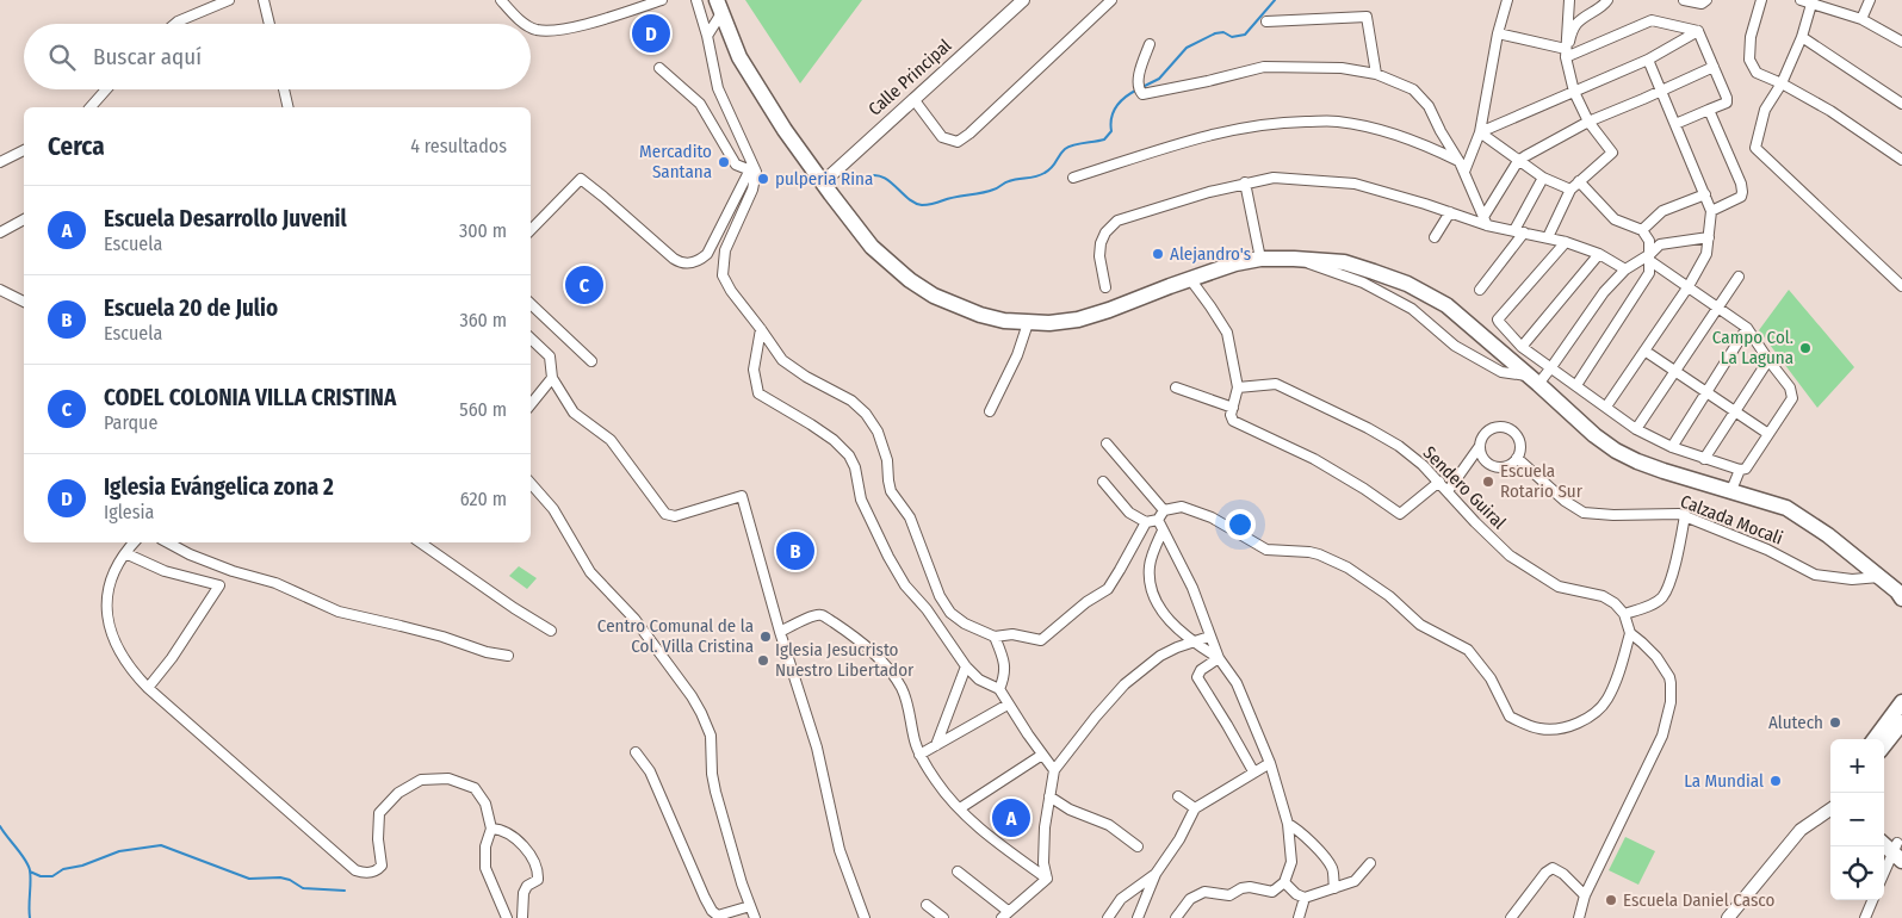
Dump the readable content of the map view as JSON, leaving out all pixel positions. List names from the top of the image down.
{
  "streets": {
    "street": ["Calle Principal", "Sendero Guiral", "Calzada Mocali"]
  },
  "places": [
    "Mercadito Santana",
    "pulperia Rina",
    "Alejandro's",
    "Campo Col. La Laguna",
    "Escuela Rotario Sur",
    "Centro Comunal de la Col. Villa Cristina",
    "Iglesia Jesucristo Nuestro Libertador",
    "Alutech",
    "La Mundial",
    "Escuela Daniel Casco"
  ],
  "page": {
    "pins": [
      "D",
      "C",
      "B",
      "A"
    ],
    "search": "Buscar aquí",
    "heading": ["Cerca", "4 resultados"],
    "list": [
      {
        "mark": "A",
        "name": "Escuela Desarrollo Juvenil",
        "note": "Escuela",
        "value": "300 m"
      },
      {
        "mark": "B",
        "name": "Escuela 20 de Julio",
        "note": "Escuela",
        "value": "360 m"
      },
      {
        "mark": "C",
        "name": "CODEL COLONIA VILLA CRISTINA",
        "note": "Parque",
        "value": "560 m"
      },
      {
        "mark": "D",
        "name": "Iglesia Evángelica zona 2",
        "note": "Iglesia",
        "value": "620 m"
      }
    ],
    "map_buttons": ["+", "−"]
  }
}
